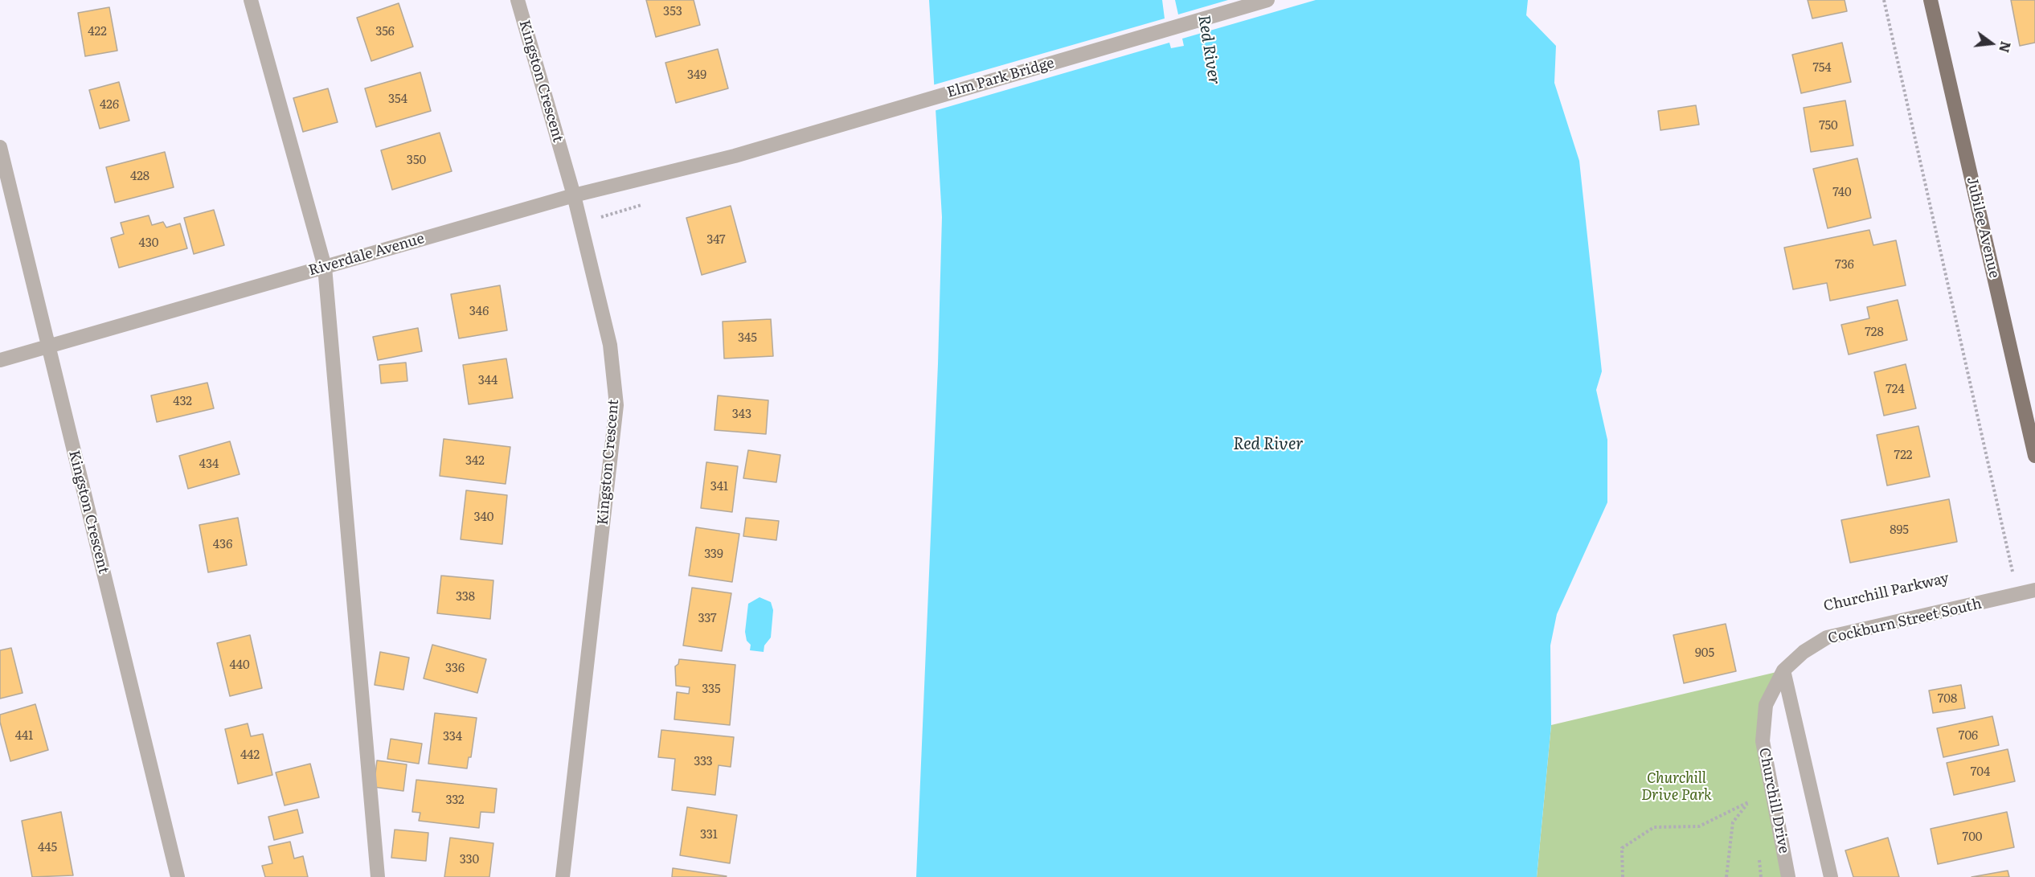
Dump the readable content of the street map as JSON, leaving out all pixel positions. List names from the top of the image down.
{
  "streets": {
    "main road": ["Jubilee Avenue"],
    "street": [
      "Elm Park Bridge",
      "Kingston Crescent",
      "Riverdale Avenue",
      "Cockburn Street South",
      "Churchill Drive"
    ]
  },
  "crossings": [
    ["Elm Park Bridge", "Riverdale Avenue"],
    ["Kingston Crescent", "Riverdale Avenue"],
    ["Cockburn Street South", "Churchill Drive"]
  ],
  "water": ["Red River"],
  "parks": ["Churchill Drive Park"],
  "house_numbers": [
    "353",
    "422",
    "356",
    "754",
    "349",
    "354",
    "426",
    "750",
    "350",
    "428",
    "740",
    "347",
    "430",
    "736",
    "346",
    "728",
    "345",
    "344",
    "724",
    "432",
    "343",
    "722",
    "342",
    "434",
    "341",
    "340",
    "895",
    "436",
    "339",
    "338",
    "337",
    "905",
    "440",
    "336",
    "335",
    "708",
    "441",
    "706",
    "334",
    "442",
    "333",
    "704",
    "332",
    "331",
    "700",
    "445",
    "330"
  ],
  "north": "right"
}
